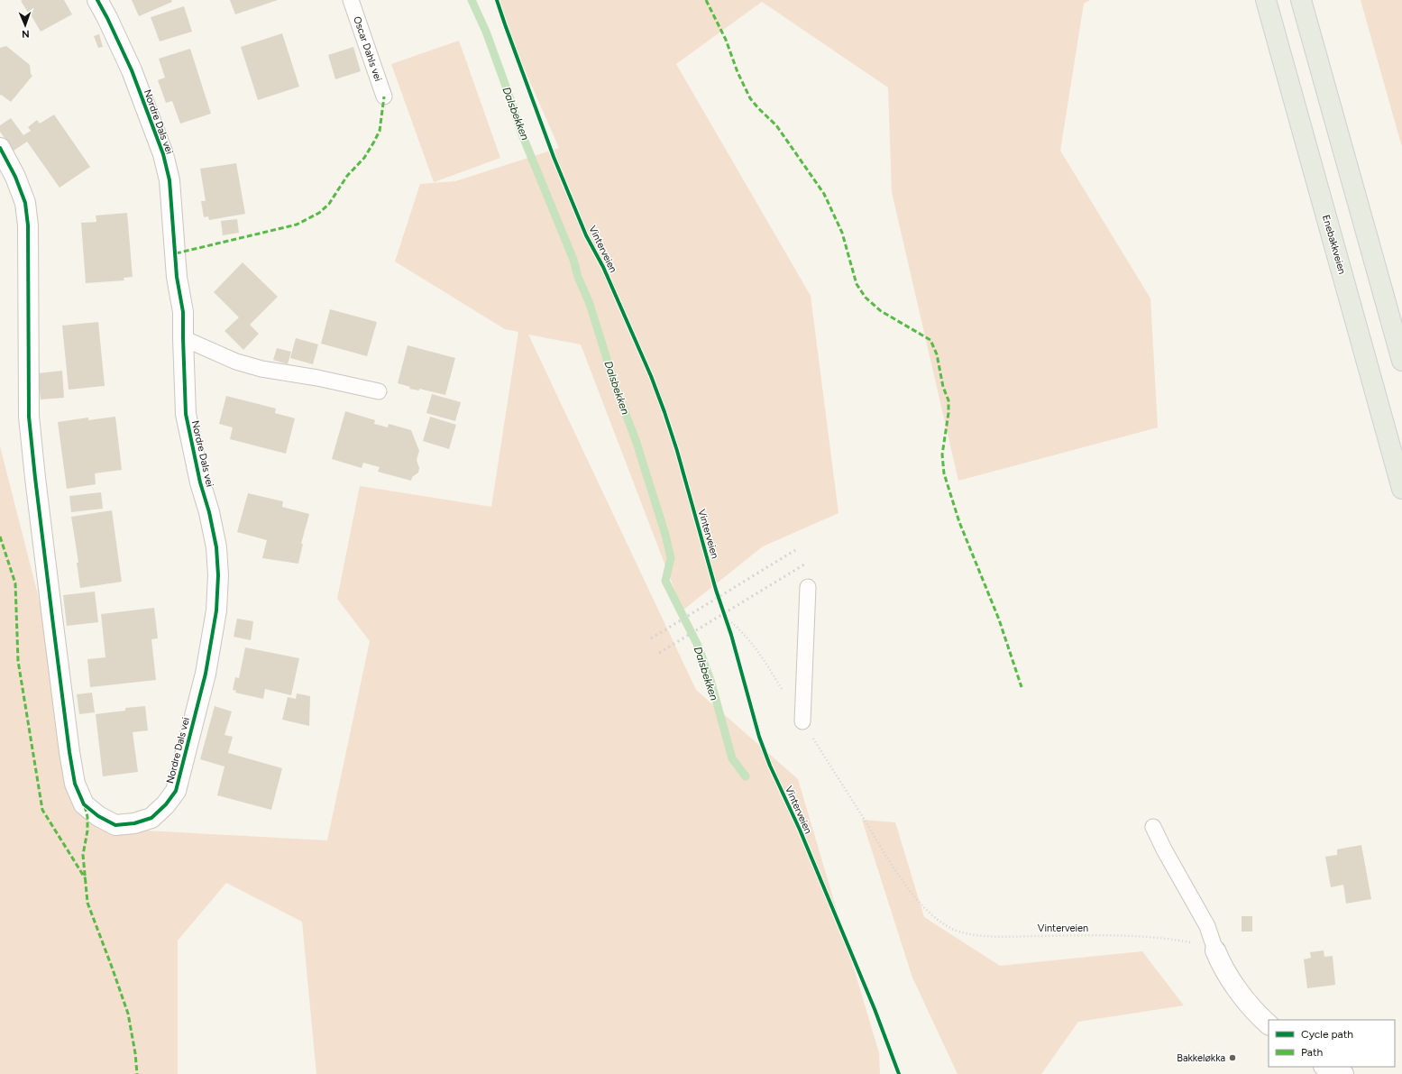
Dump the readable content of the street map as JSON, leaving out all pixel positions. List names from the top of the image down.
{
  "streets": {
    "highway": ["Enebakkveien"],
    "street": ["Nordre Dals vei"],
    "lane": ["Oscar Dahls vei"],
    "cycle path": ["Vinterveien"]
  },
  "water": ["Dalsbekken"],
  "places": ["Bakkeløkka"],
  "legend": ["Cycle path", "Path"],
  "north": "bottom"
}
